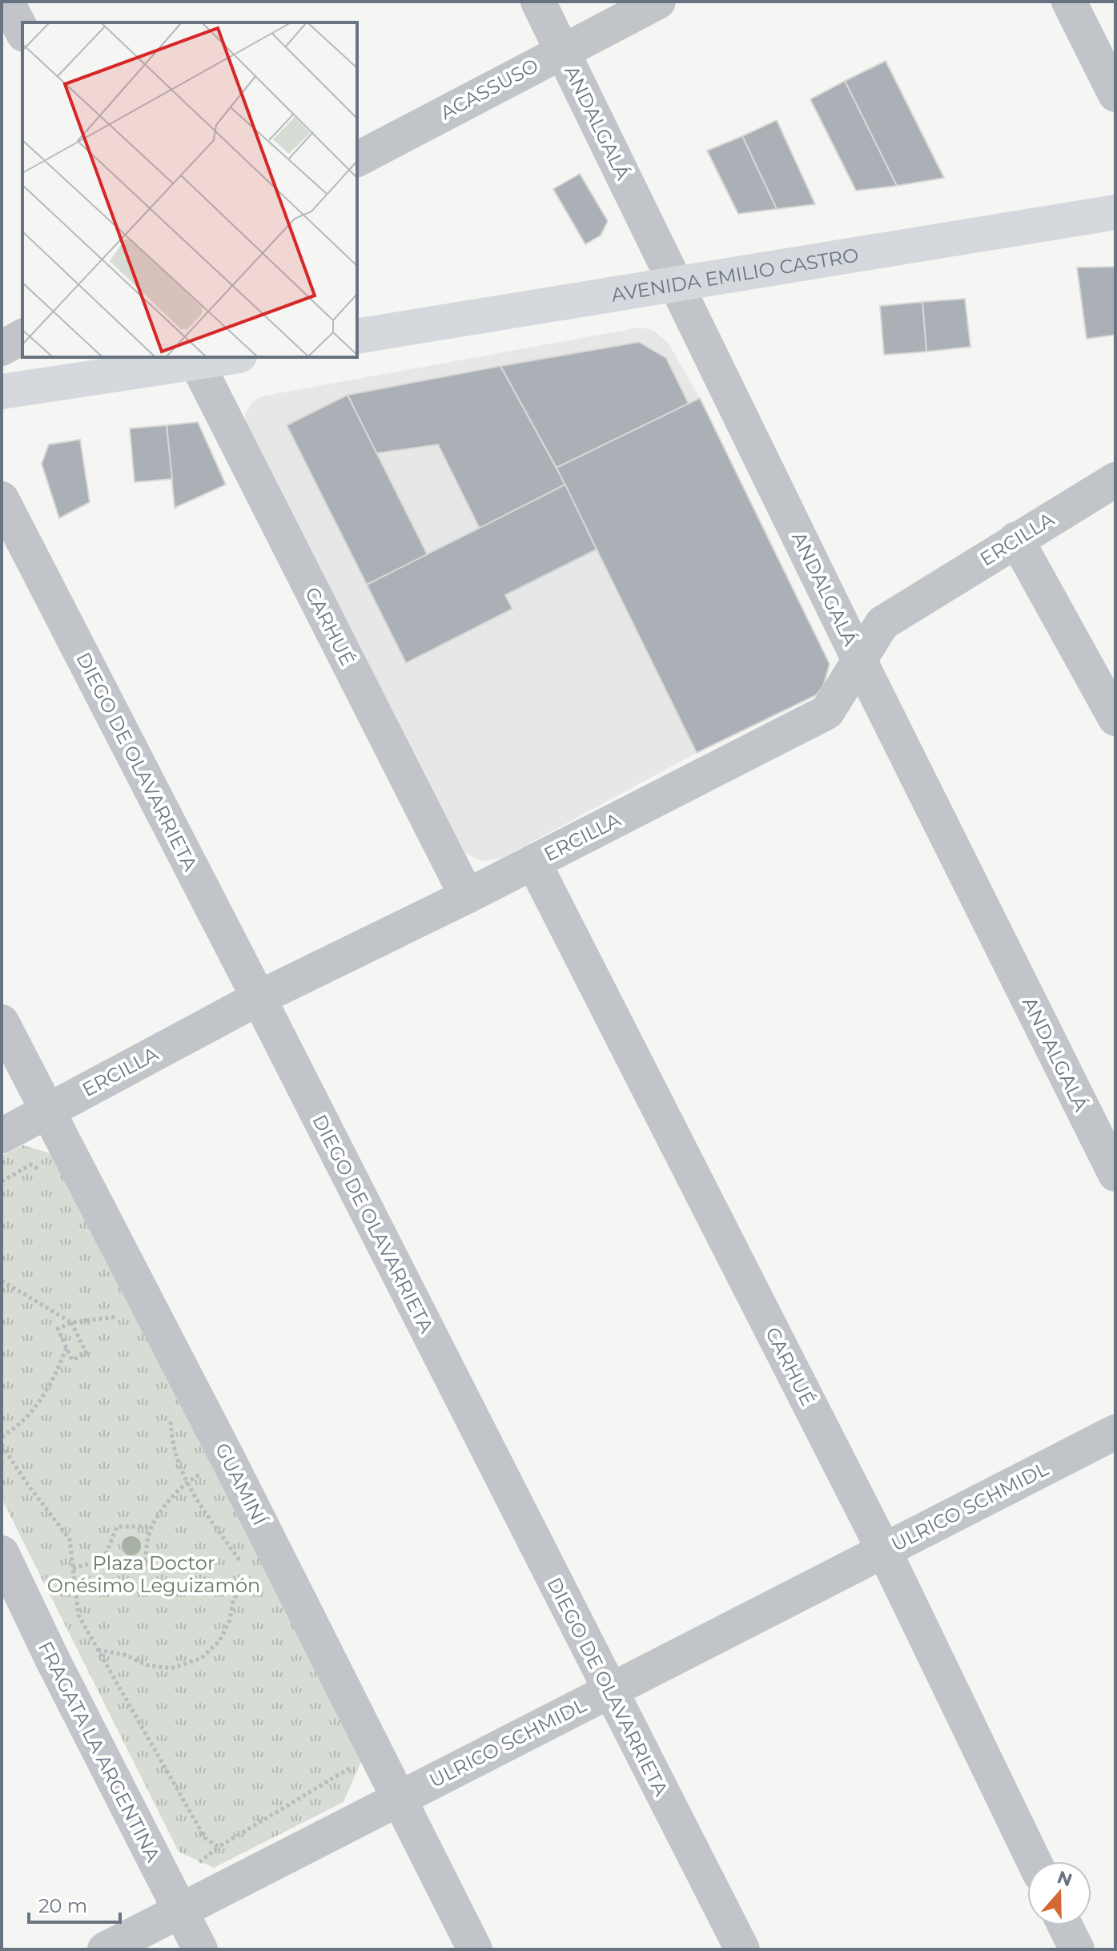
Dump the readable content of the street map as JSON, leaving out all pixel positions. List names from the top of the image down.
{
  "streets": {
    "main road": ["AVENIDA EMILIO CASTRO"],
    "street": [
      "ACASSUSO",
      "ANDALGALÁ",
      "ERCILLA",
      "CARHUÉ",
      "DIEGO DE OLAVARRIETA",
      "GUAMINÍ",
      "ULRICO SCHMIDL",
      "FRAGATA LA ARGENTINA"
    ]
  },
  "crossings": [
    ["ACASSUSO", "ANDALGALÁ"],
    ["ANDALGALÁ", "AVENIDA EMILIO CASTRO"],
    ["ANDALGALÁ", "ERCILLA"],
    ["ERCILLA", "CARHUÉ"],
    ["ERCILLA", "DIEGO DE OLAVARRIETA"],
    ["ERCILLA", "GUAMINÍ"],
    ["CARHUÉ", "ULRICO SCHMIDL"],
    ["DIEGO DE OLAVARRIETA", "ULRICO SCHMIDL"],
    ["GUAMINÍ", "ULRICO SCHMIDL"],
    ["ULRICO SCHMIDL", "FRAGATA LA ARGENTINA"]
  ],
  "parks": ["Plaza Doctor Onésimo Leguizamón"],
  "scale_bar": "20 m",
  "north": "top"
}
